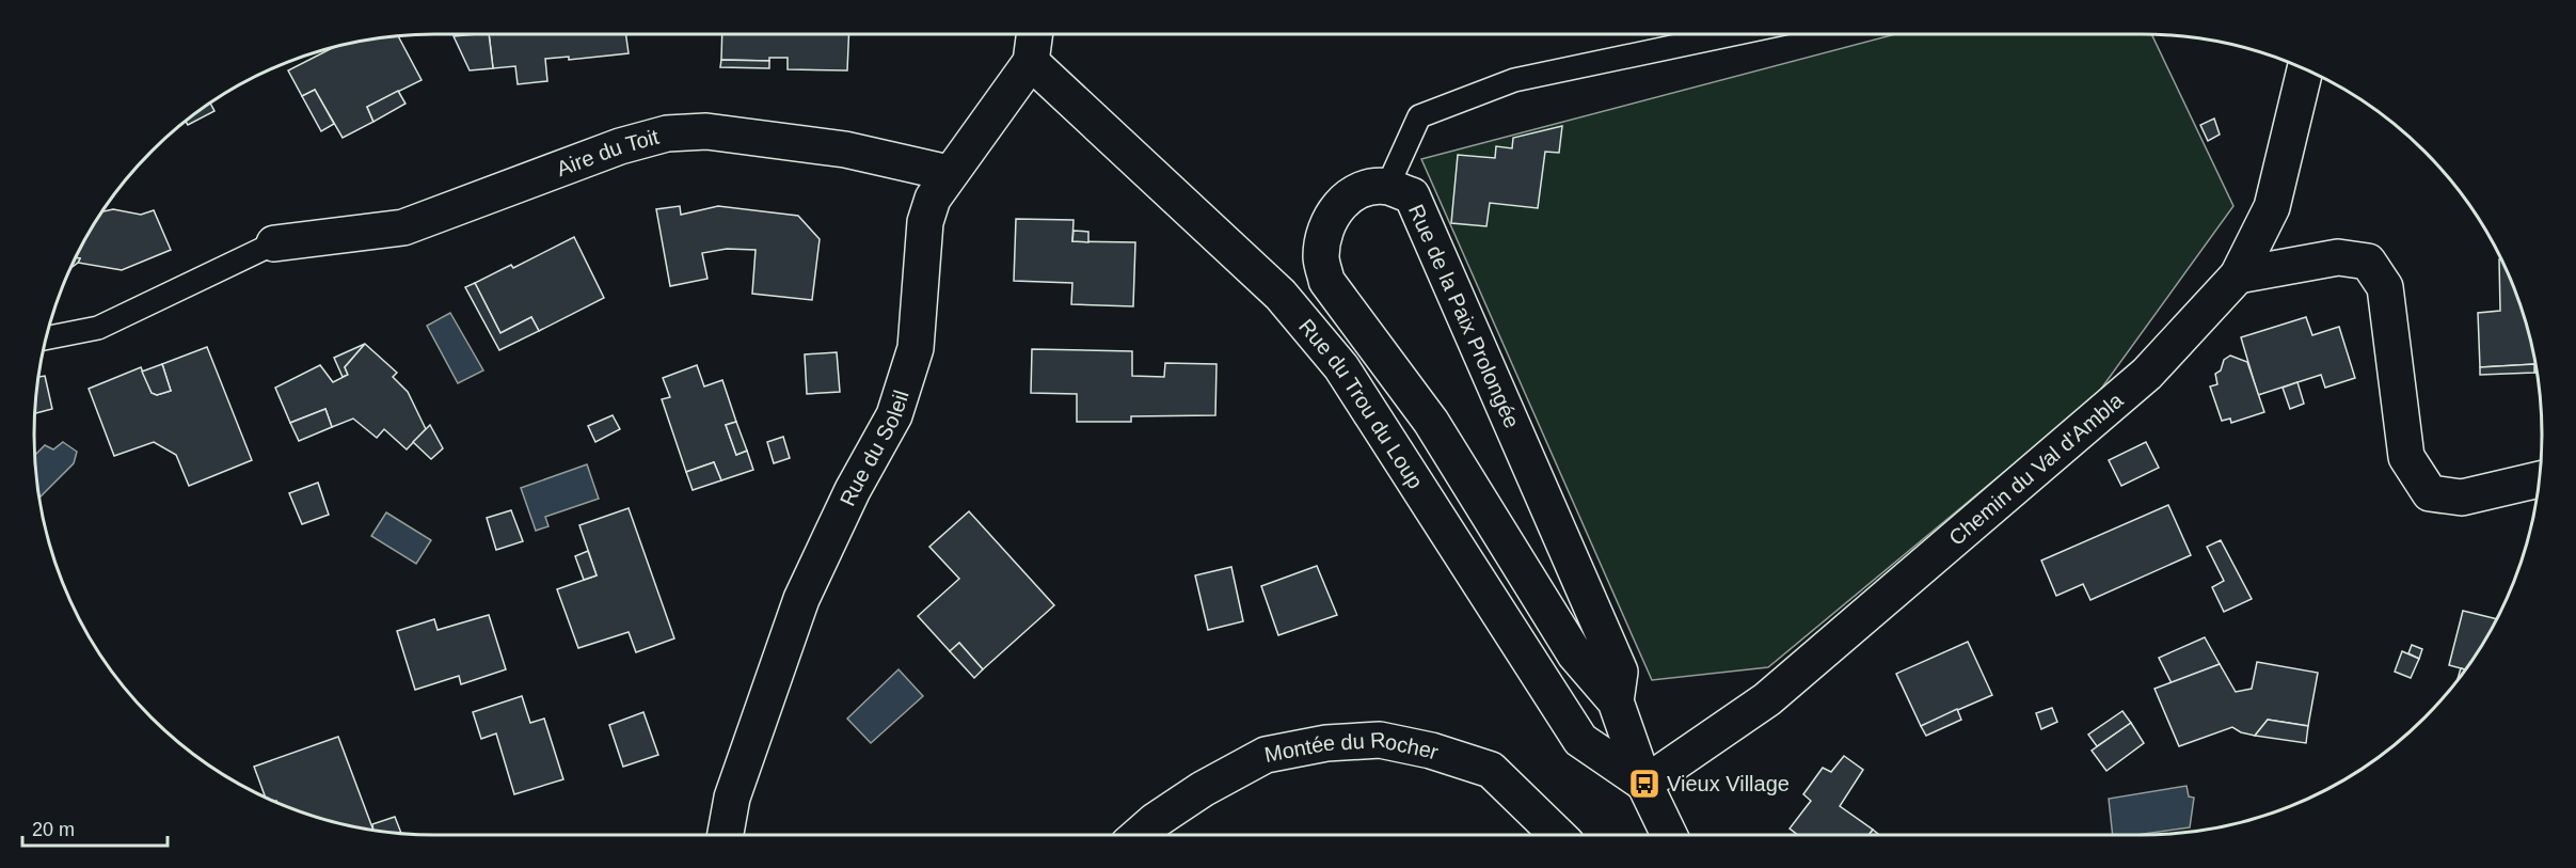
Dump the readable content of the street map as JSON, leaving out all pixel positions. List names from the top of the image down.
{
  "streets": {
    "street": [
      "Aire du Toit",
      "Rue de la Paix Prolongée",
      "Rue du Trou du Loup",
      "Rue du Soleil",
      "Chemin du Val d'Ambla",
      "Montée du Rocher"
    ]
  },
  "crossings": [
    ["Aire du Toit", "Rue du Soleil"],
    ["Rue de la Paix Prolongée", "Rue du Trou du Loup"],
    ["Rue de la Paix Prolongée", "Chemin du Val d'Ambla"],
    ["Rue du Trou du Loup", "Rue du Soleil"],
    ["Rue du Trou du Loup", "Chemin du Val d'Ambla"]
  ],
  "places": {
    "bus stop": ["Vieux Village"]
  },
  "scale_bar": "20 m"
}
